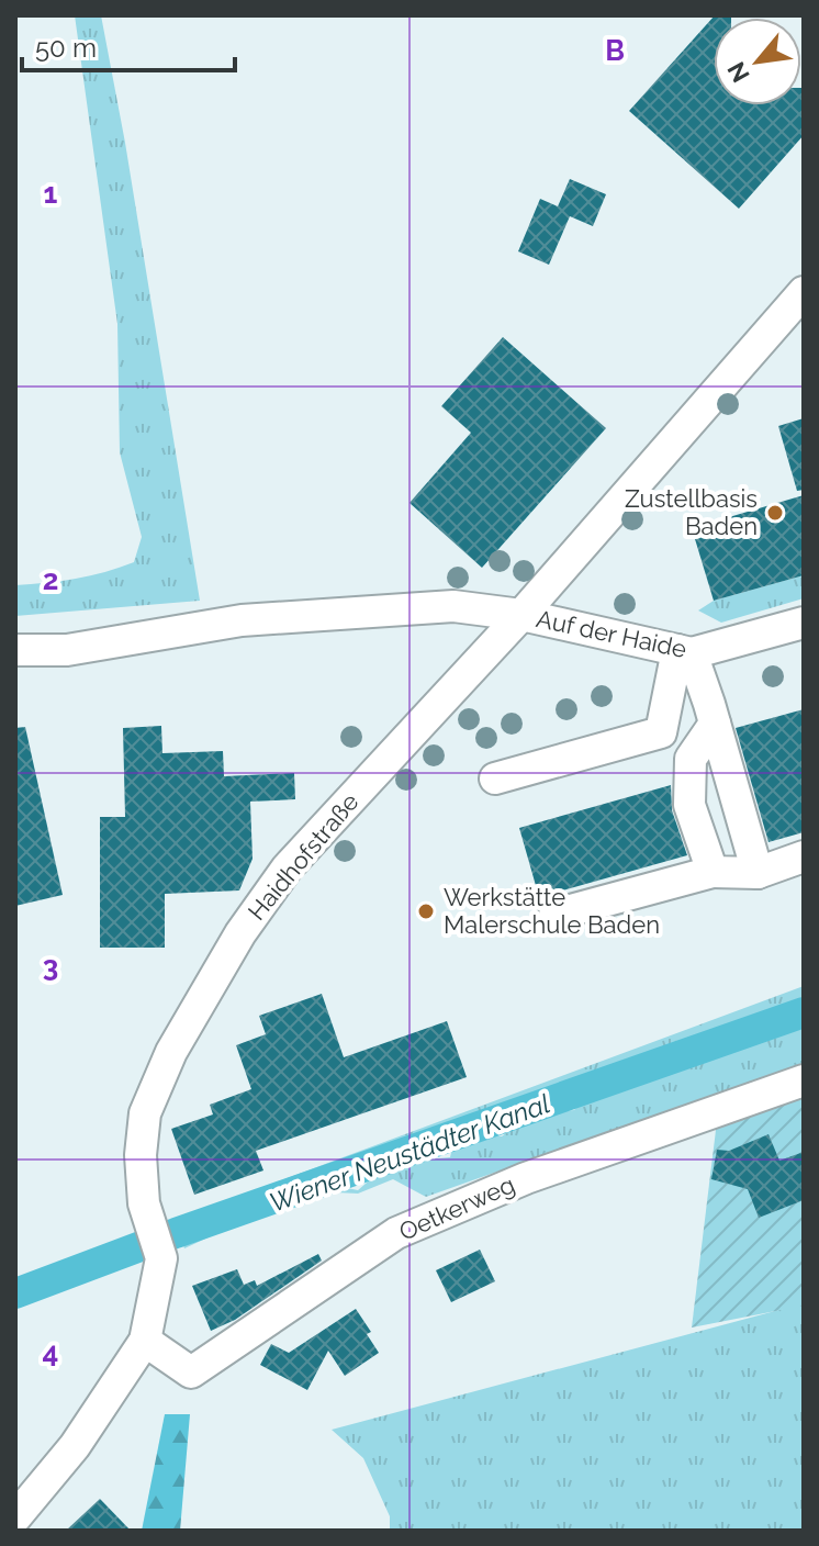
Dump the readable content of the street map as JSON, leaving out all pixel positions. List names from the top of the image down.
{
  "streets": {
    "street": ["Auf der Haide", "Haidhofstraße", "Oetkerweg"]
  },
  "crossings": [
    ["Auf der Haide", "Haidhofstraße"],
    ["Haidhofstraße", "Oetkerweg"]
  ],
  "water": ["Wiener Neustädter Kanal"],
  "places": ["Zustellbasis Baden", "Werkstätte Malerschule Baden"],
  "scale_bar": "50 m",
  "north": "bottom left",
  "grid": {
    "columns": ["B"],
    "rows": [
      "1",
      "2",
      "3",
      "4"
    ]
  }
}
